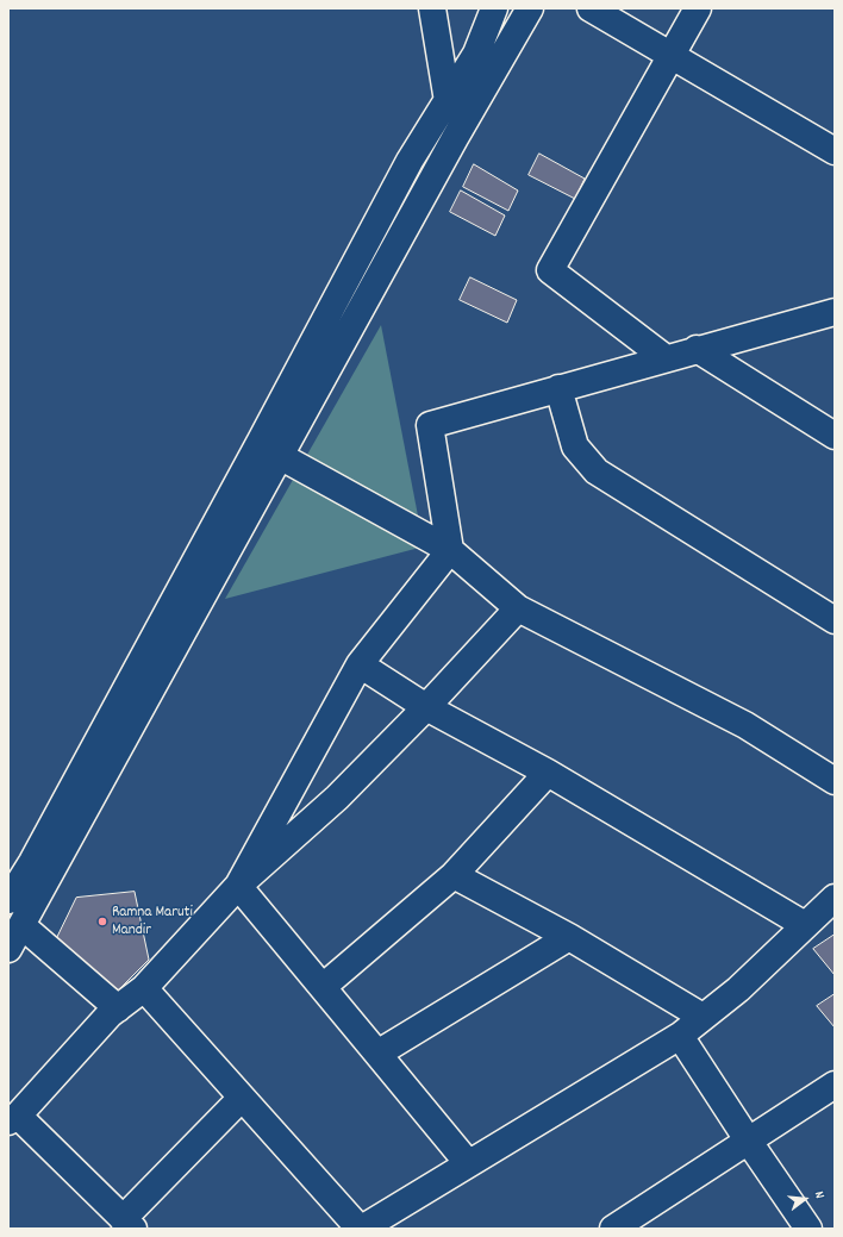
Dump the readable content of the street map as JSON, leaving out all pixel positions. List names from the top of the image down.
{
  "places": ["Ramna Maruti Mandir"],
  "north": "right"
}
